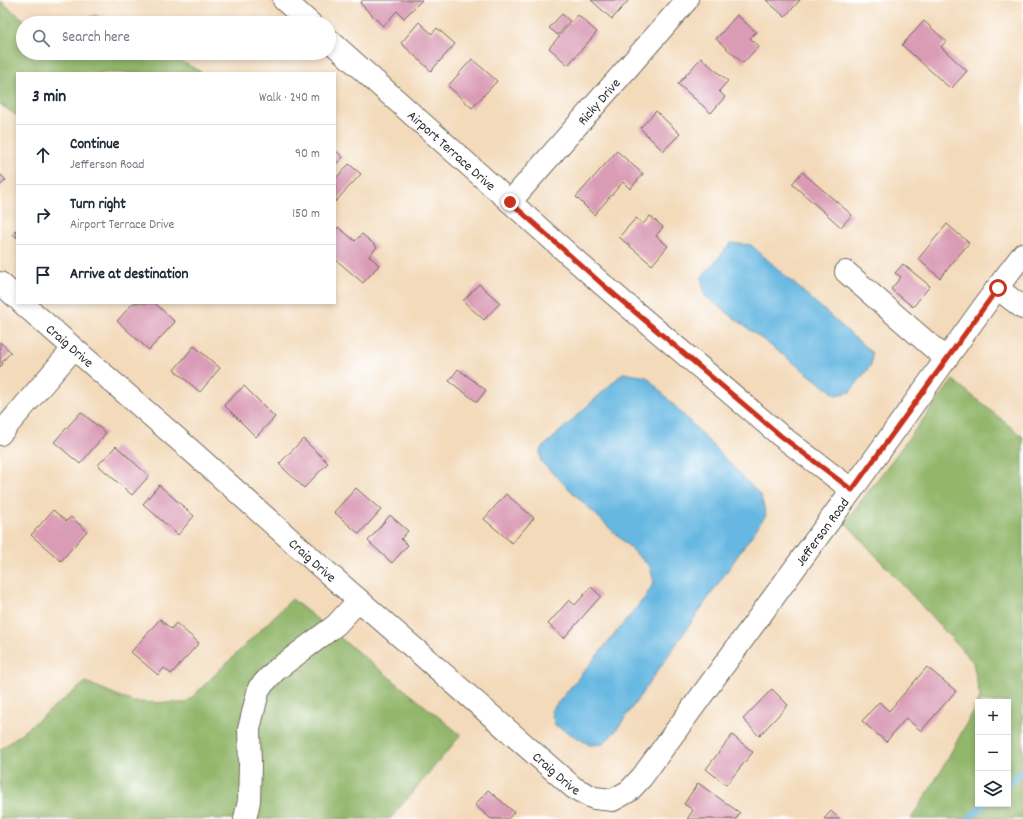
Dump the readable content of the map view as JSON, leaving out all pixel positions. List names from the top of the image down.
{
  "streets": {
    "street": [
      "Ricky Drive",
      "Airport Terrace Drive",
      "Craig Drive",
      "Jefferson Road"
    ]
  },
  "crossings": [
    ["Ricky Drive", "Airport Terrace Drive"],
    ["Airport Terrace Drive", "Jefferson Road"],
    ["Craig Drive", "Jefferson Road"]
  ],
  "page": {
    "search": "Search here",
    "heading": ["3 min", "Walk · 240 m"],
    "list": [
      ["Continue", "Jefferson Road", "90 m"],
      ["Turn right", "Airport Terrace Drive", "150 m"],
      "Arrive at destination"
    ],
    "map_buttons": ["+", "−"]
  }
}
